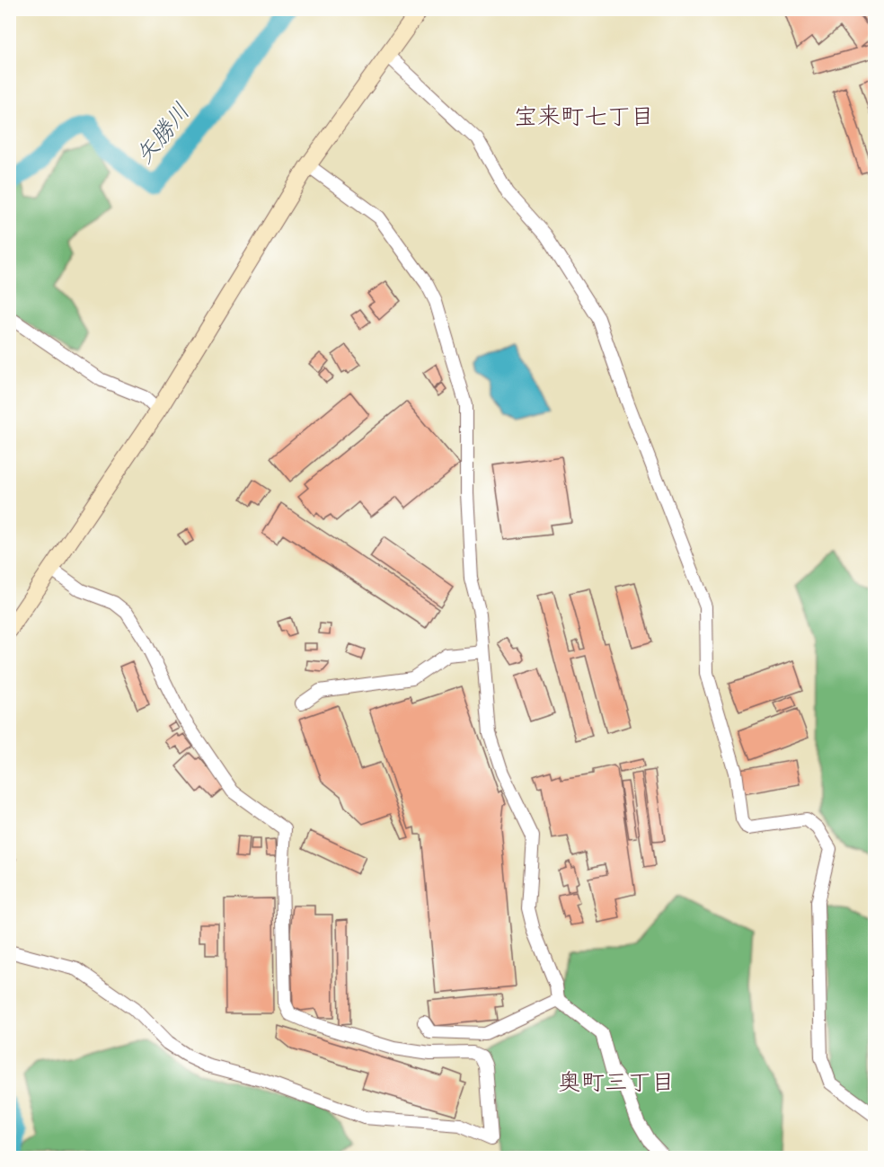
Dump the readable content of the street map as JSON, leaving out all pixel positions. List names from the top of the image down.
{
  "districts": ["宝来町七丁目", "奥町三丁目"],
  "water": ["矢勝川"]
}
